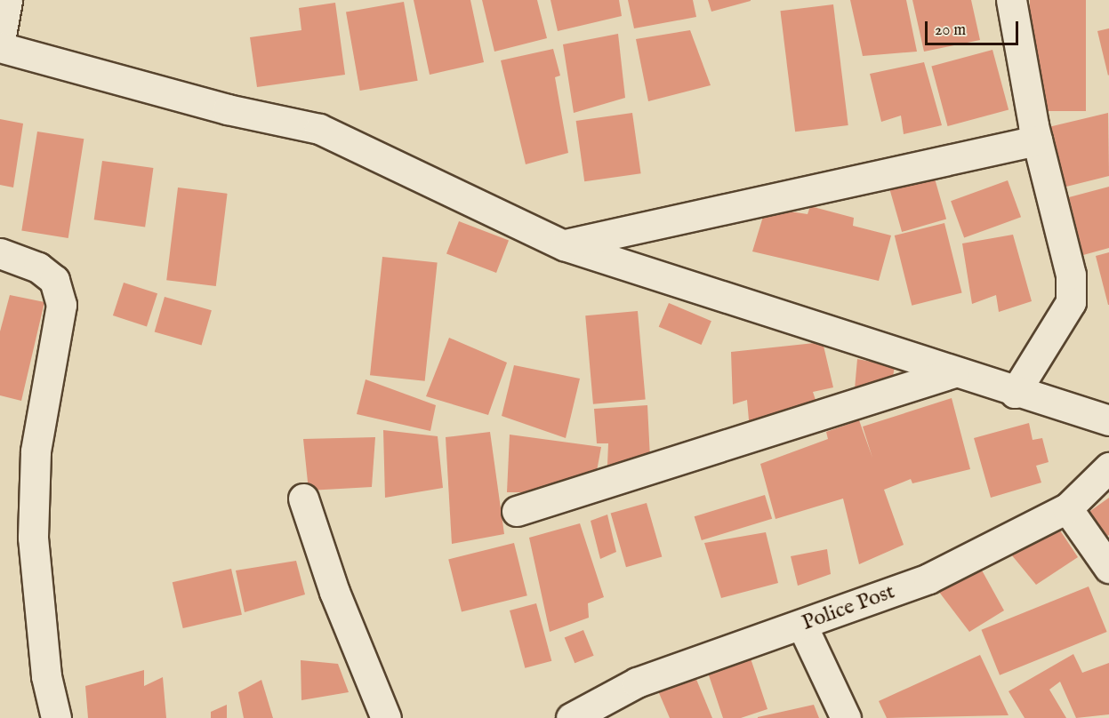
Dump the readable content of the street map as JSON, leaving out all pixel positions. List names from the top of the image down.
{
  "streets": {
    "street": ["Police Post"]
  },
  "scale_bar": "20 m"
}
